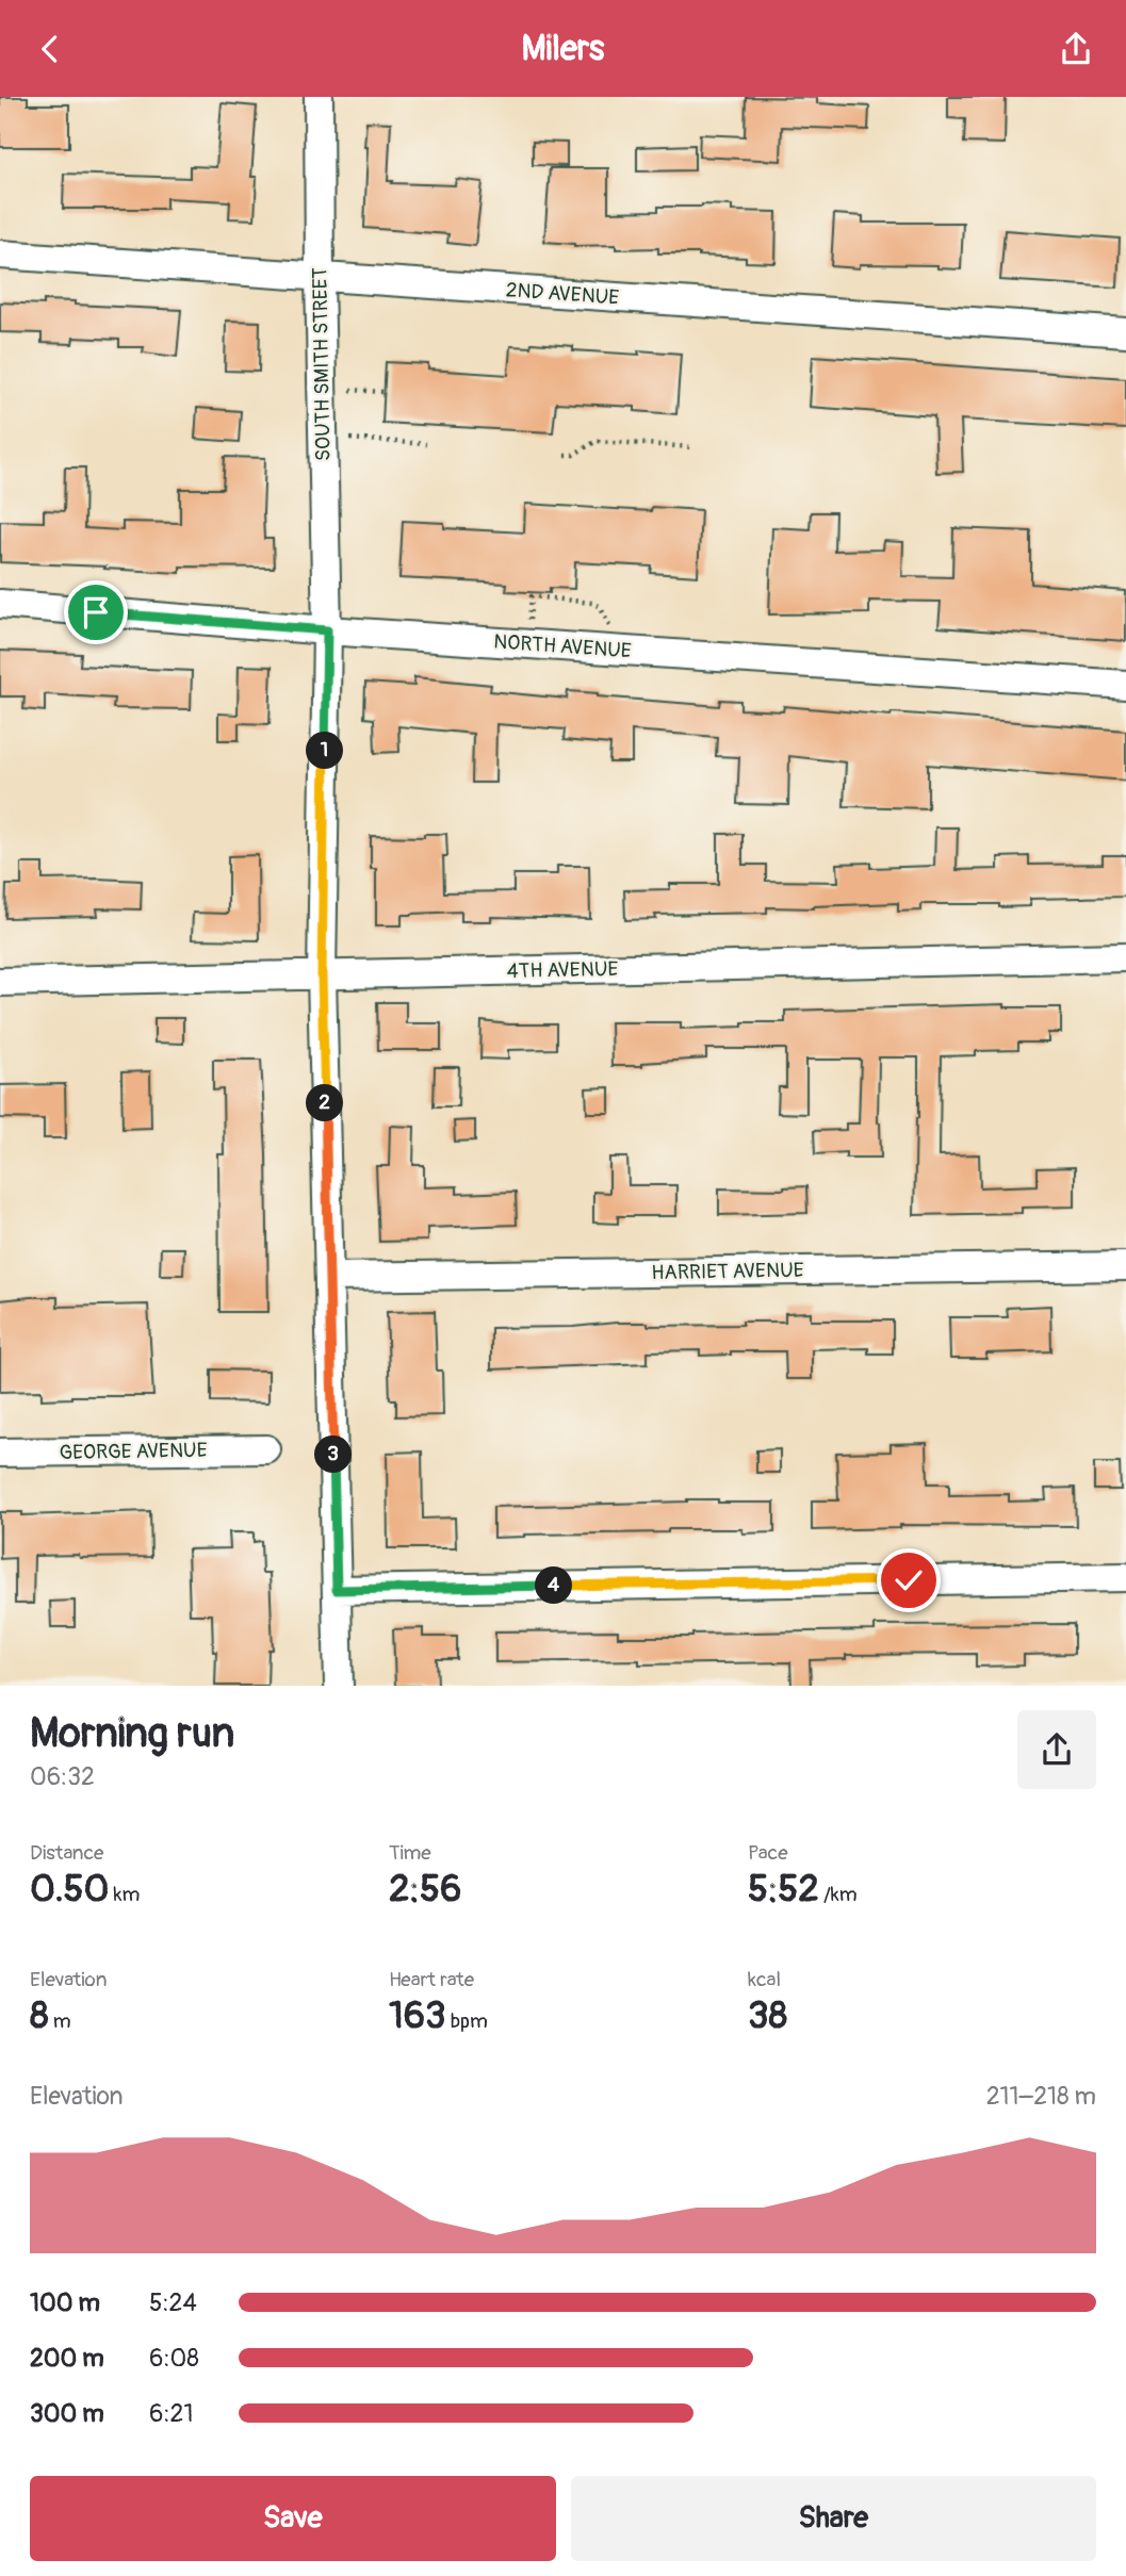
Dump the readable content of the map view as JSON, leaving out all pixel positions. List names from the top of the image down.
{
  "streets": {
    "street": [
      "2ND AVENUE",
      "SOUTH SMITH STREET",
      "NORTH AVENUE",
      "4TH AVENUE",
      "HARRIET AVENUE",
      "GEORGE AVENUE"
    ]
  },
  "crossings": [
    ["2ND AVENUE", "SOUTH SMITH STREET"],
    ["SOUTH SMITH STREET", "NORTH AVENUE"],
    ["SOUTH SMITH STREET", "4TH AVENUE"],
    ["SOUTH SMITH STREET", "HARRIET AVENUE"]
  ],
  "page": {
    "header": "Milers",
    "pins": [
      "1",
      "2",
      "3",
      "4"
    ],
    "heading": ["Morning run", "06:32"],
    "stats": [
      ["Distance", "0.50 km"],
      ["Time", "2:56"],
      ["Pace", "5:52 /km"],
      ["Elevation", "8 m"],
      ["Heart rate", "163 bpm"],
      ["kcal", "38"]
    ],
    "chart": ["Elevation", "211–218 m"],
    "list": [
      {
        "name": "100 m",
        "note": "5:24"
      },
      {
        "name": "200 m",
        "note": "6:08"
      },
      {
        "name": "300 m",
        "note": "6:21"
      }
    ],
    "buttons": ["Save", "Share"]
  }
}
